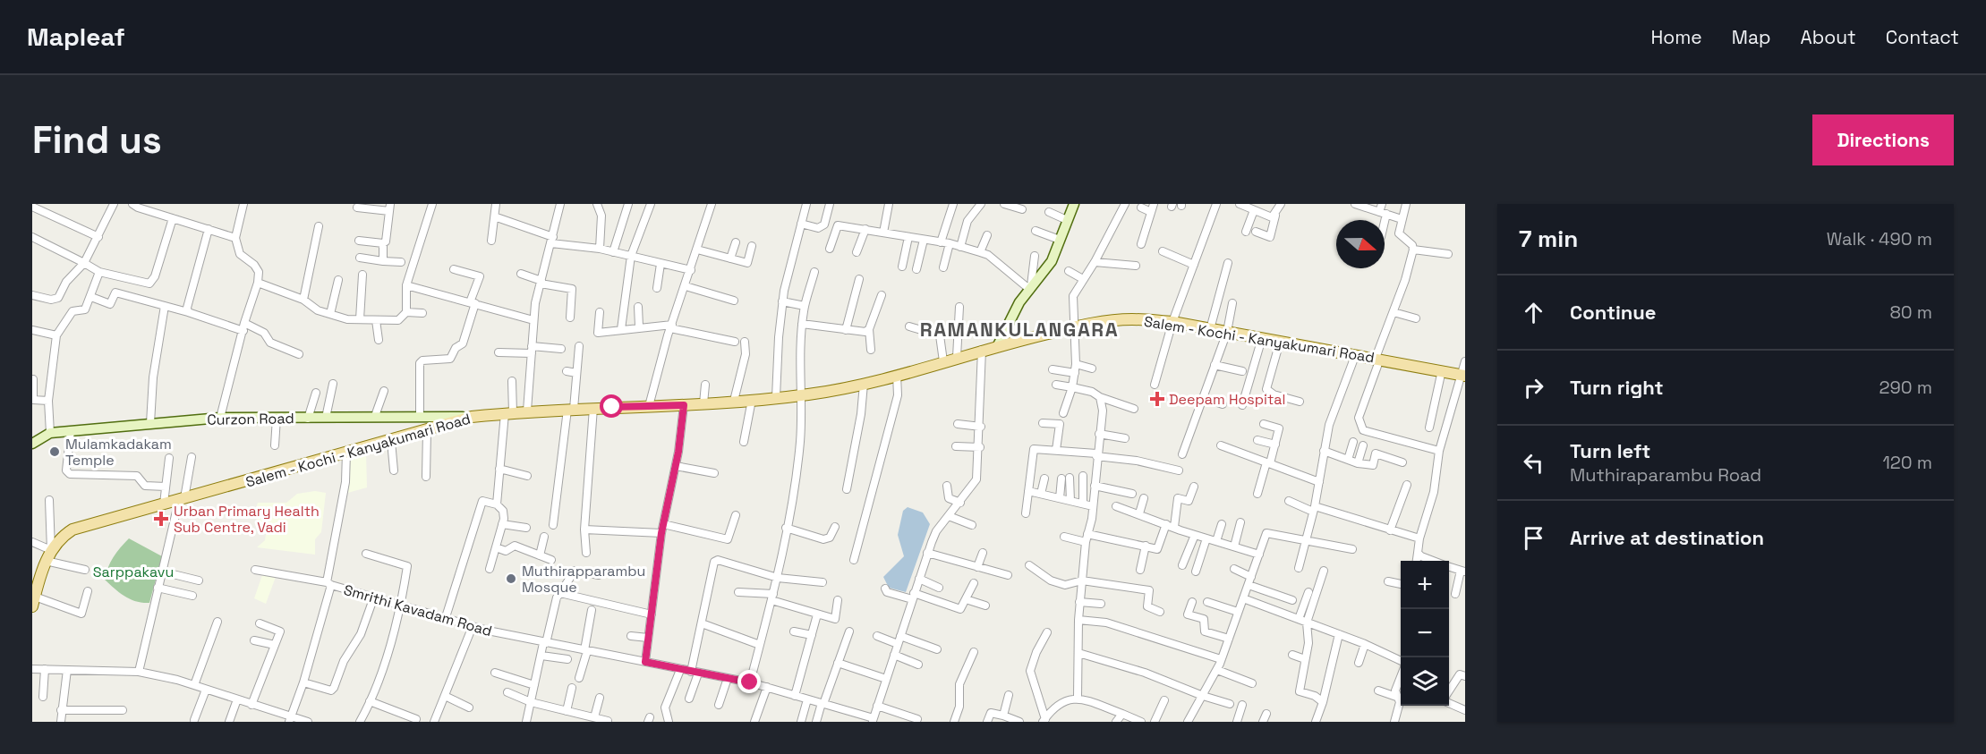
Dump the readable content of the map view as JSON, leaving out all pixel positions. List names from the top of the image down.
{
  "streets": {
    "main road": ["Salem - Kochi - Kanyakumari Road", "Curzon Road"],
    "street": ["Smrithi Kavadam Road"]
  },
  "crossings": [
    ["Salem - Kochi - Kanyakumari Road", "Curzon Road"],
    ["Salem - Kochi - Kanyakumari Road", "Smrithi Kavadam Road"]
  ],
  "districts": ["RAMANKULANGARA"],
  "parks": ["Sarppakavu"],
  "places": {
    "health": ["Deepam Hospital", "Urban Primary Health Sub Centre, Vadi"],
    "other": ["Mulamkadakam Temple", "Muthirapparambu Mosque"]
  },
  "north": "right",
  "page": {
    "header": "Mapleaf",
    "nav": [
      "Home",
      "Map",
      "About",
      "Contact"
    ],
    "buttons": "Directions",
    "title": "Find us",
    "heading": ["7 min", "Walk · 490 m"],
    "list": [
      ["Continue", "80 m"],
      ["Turn right", "290 m"],
      ["Turn left", "Muthiraparambu Road", "120 m"],
      "Arrive at destination"
    ],
    "map_buttons": ["+", "−"]
  }
}
